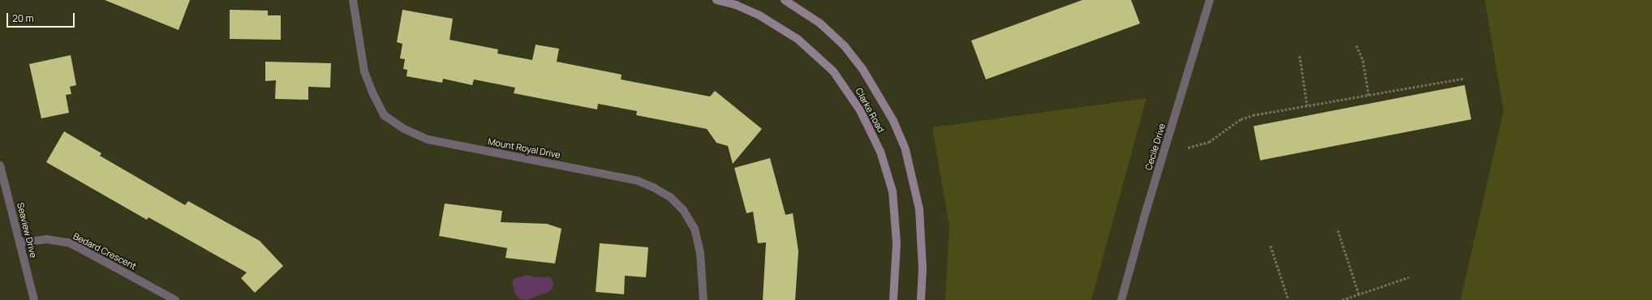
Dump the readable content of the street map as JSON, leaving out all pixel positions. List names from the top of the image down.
{
  "streets": {
    "main road": ["Clarke Road"],
    "street": [
      "Cecile Drive",
      "Mount Royal Drive",
      "Seaview Drive",
      "Bedard Crescent"
    ]
  },
  "crossings": [
    ["Seaview Drive", "Bedard Crescent"]
  ],
  "scale_bar": "20 m"
}
